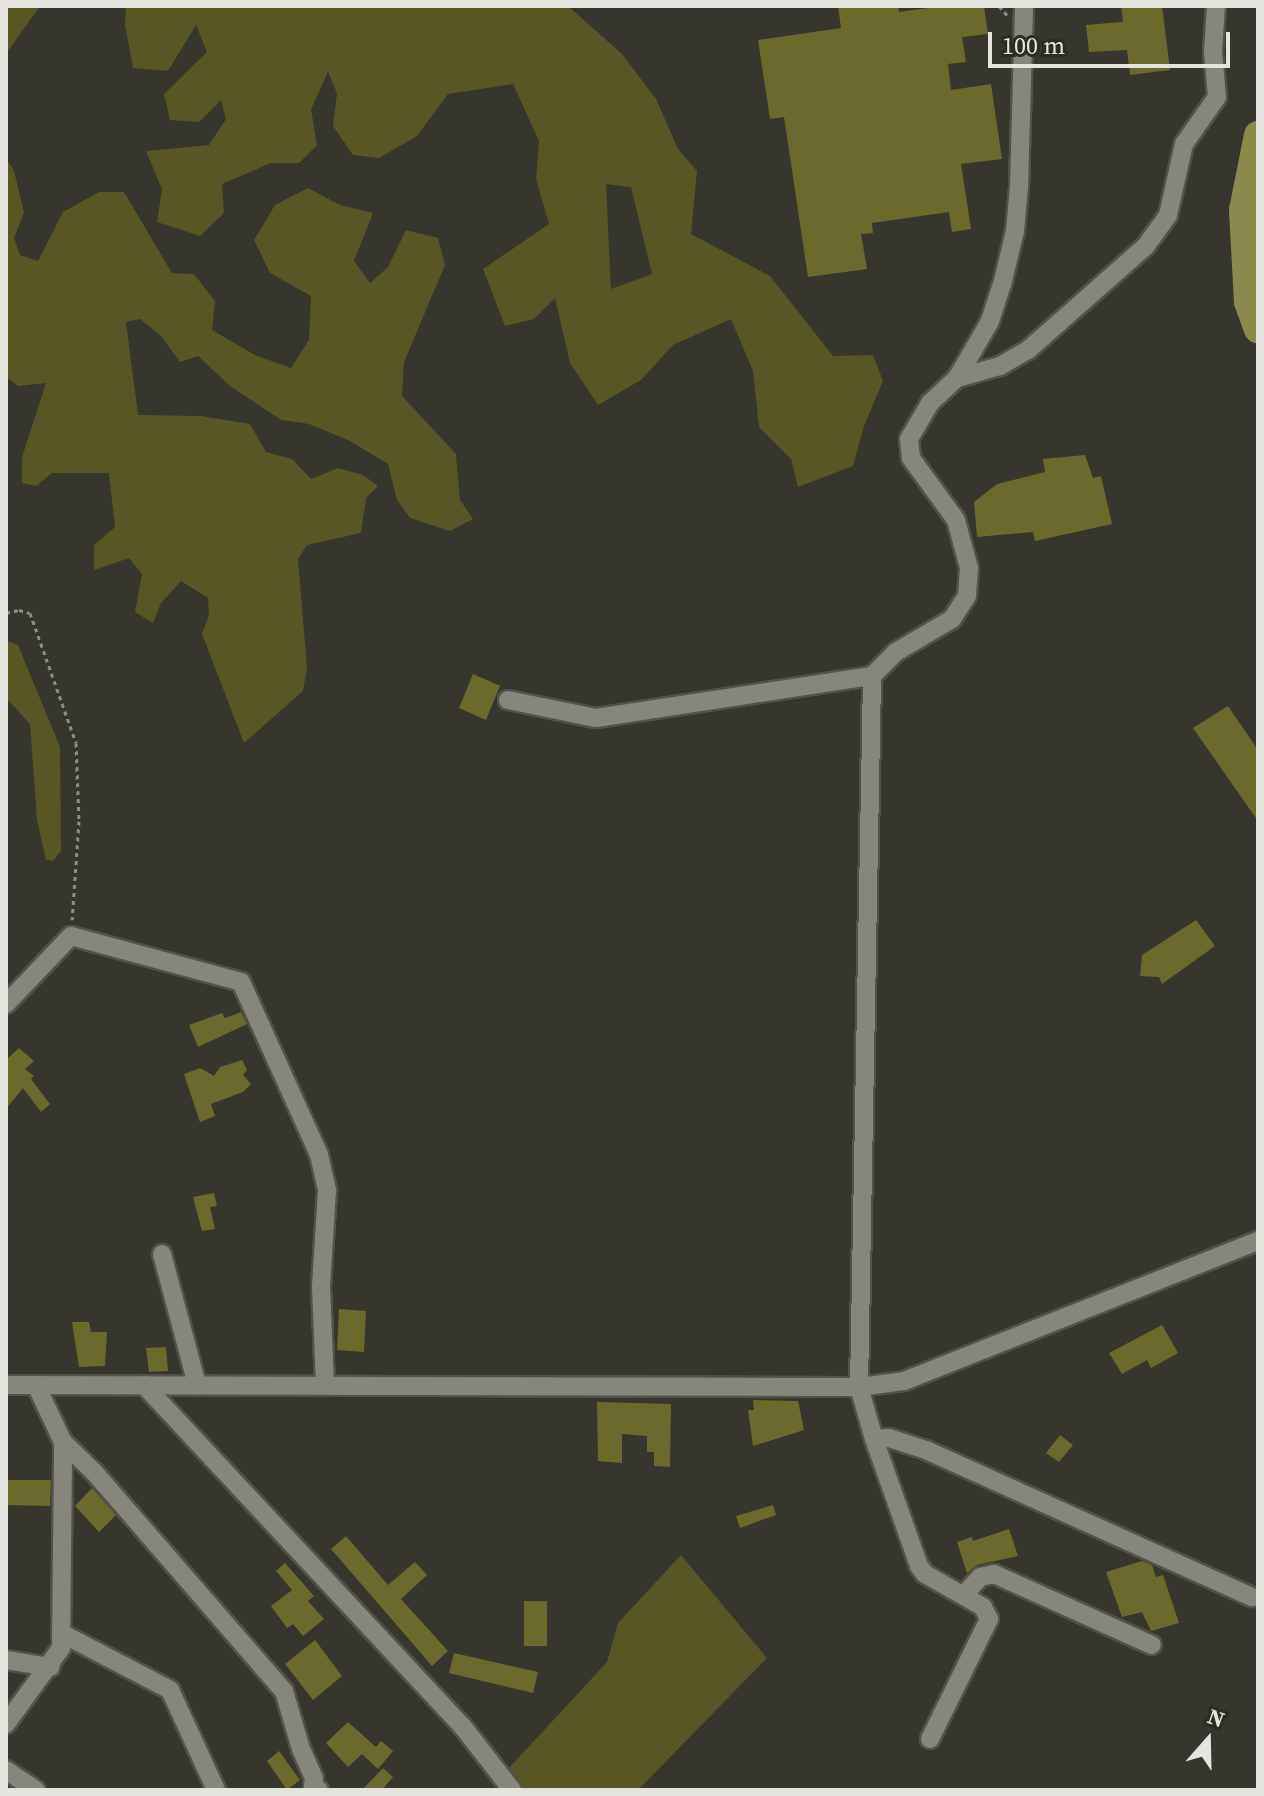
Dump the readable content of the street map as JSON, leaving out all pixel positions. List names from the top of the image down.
{
  "scale_bar": "100 m",
  "north": "top"
}
